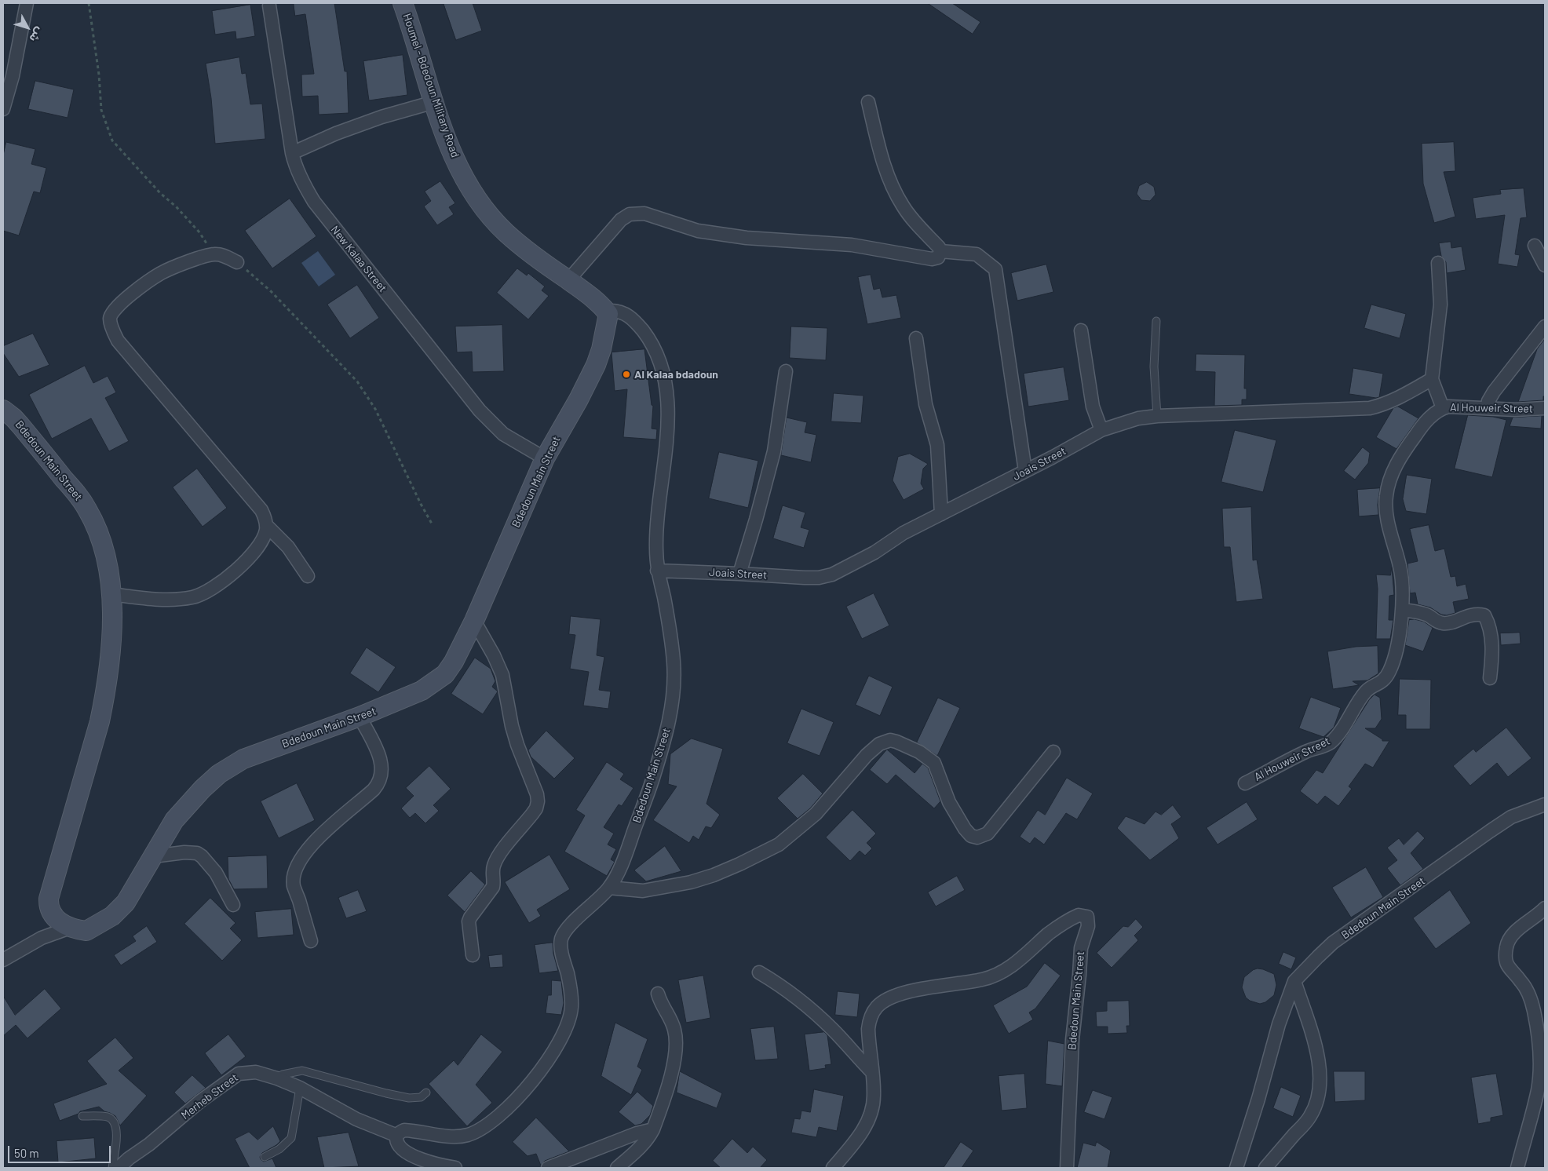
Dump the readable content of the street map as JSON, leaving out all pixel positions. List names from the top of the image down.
{
  "streets": {
    "main road": ["Houmel - Bdedoun Military Road", "Bdedoun Main Street"],
    "street": [
      "New Kalaa Street",
      "Al Houweir Street",
      "Joais Street",
      "Merheb Street"
    ]
  },
  "crossings": [
    ["Houmel - Bdedoun Military Road", "Bdedoun Main Street"],
    ["New Kalaa Street", "Bdedoun Main Street"],
    ["Bdedoun Main Street", "Joais Street"],
    ["Bdedoun Main Street", "Merheb Street"]
  ],
  "places": ["Al Kalaa bdadoun"],
  "scale_bar": "50 m",
  "north": "bottom right"
}
